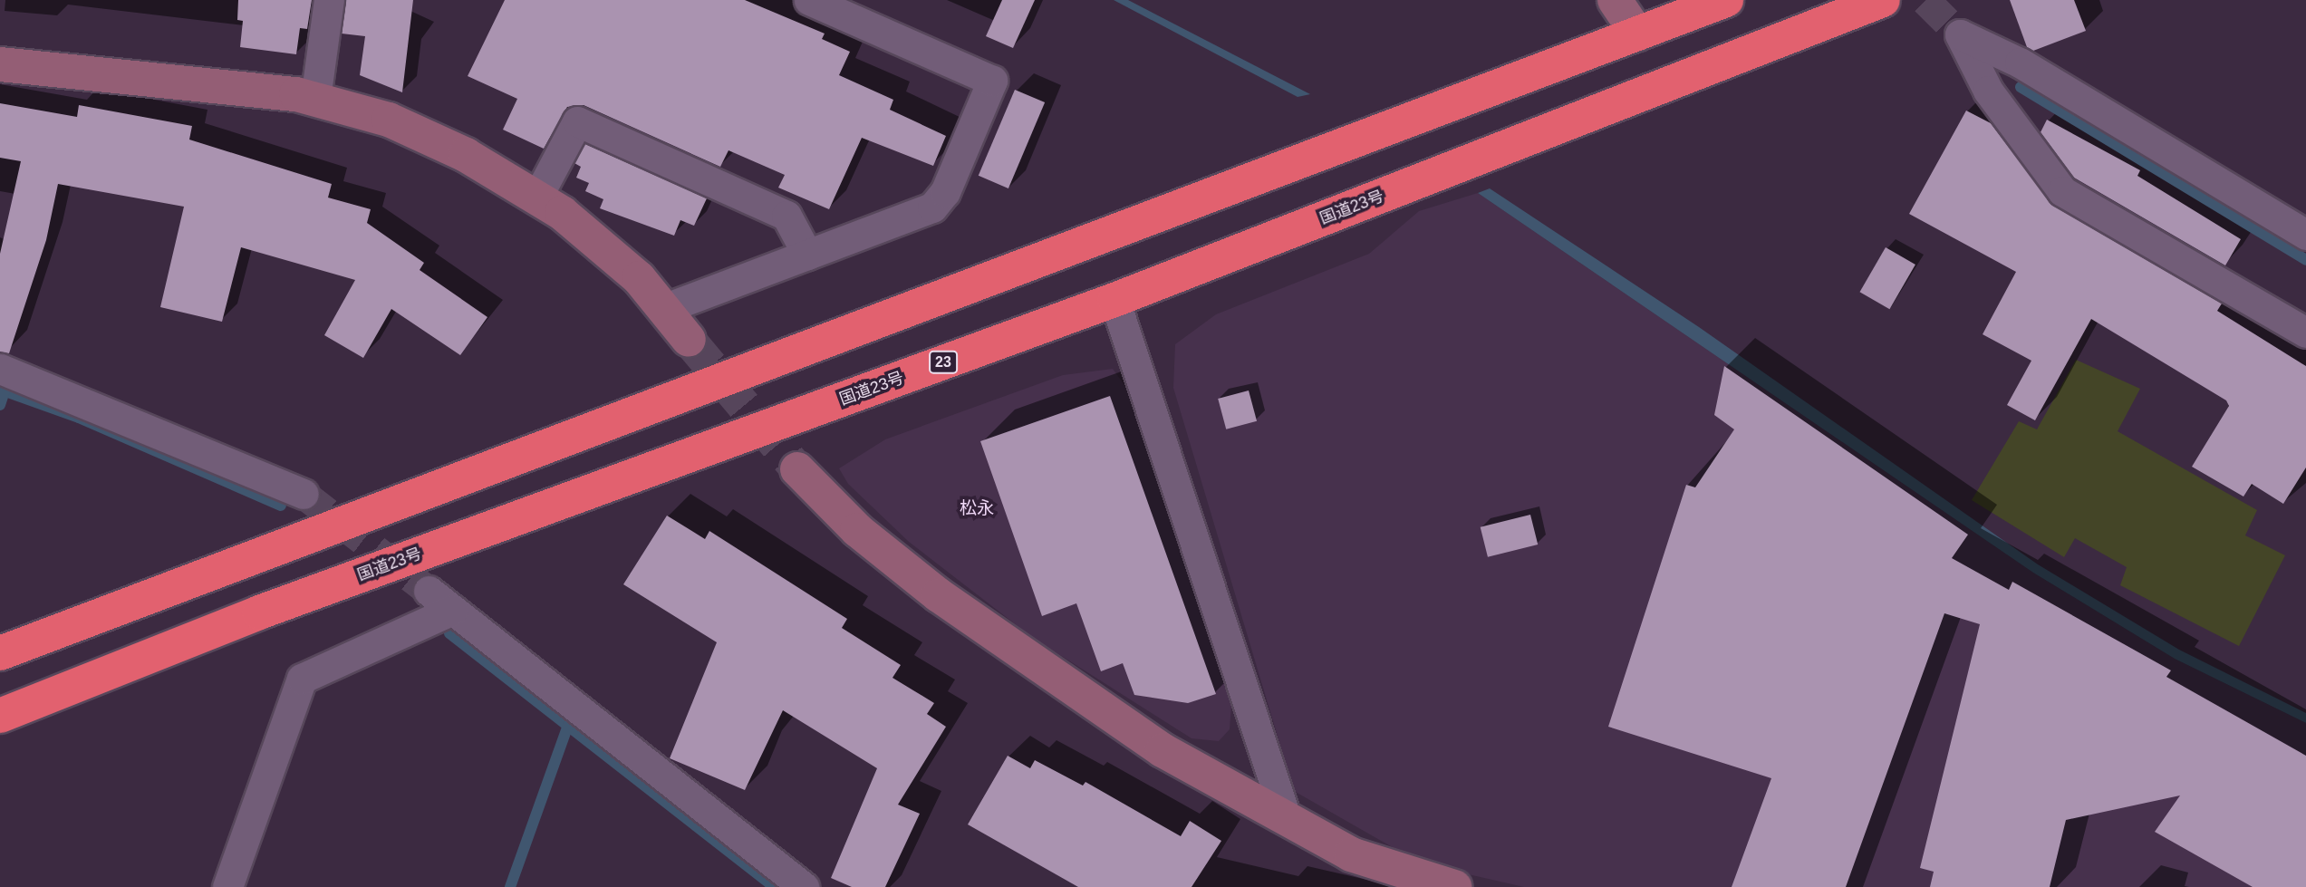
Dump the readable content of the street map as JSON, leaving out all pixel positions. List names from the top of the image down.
{
  "streets": {
    "highway": ["国道23号", "23"]
  },
  "districts": ["松永"]
}
